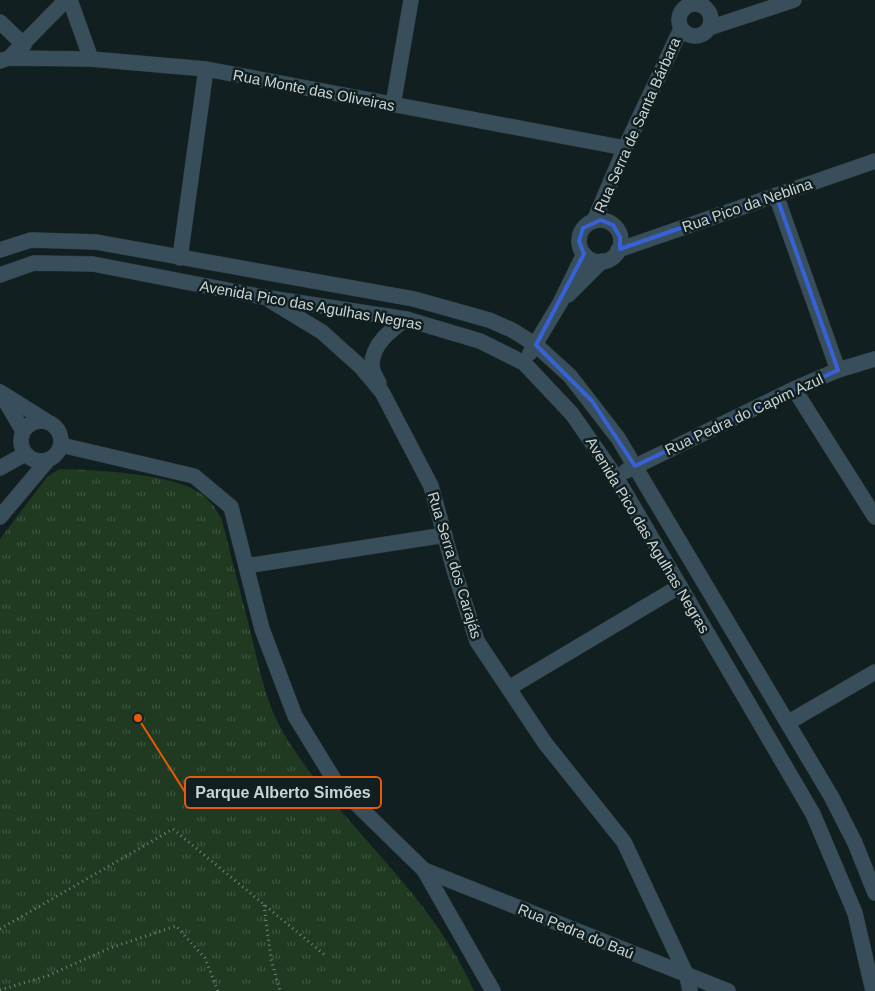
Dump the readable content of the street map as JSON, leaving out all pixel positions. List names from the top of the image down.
{
  "streets": {
    "street": [
      "Rua Monte das Oliveiras",
      "Rua Serra de Santa Bárbara",
      "Rua Pico da Neblina",
      "Avenida Pico das Agulhas Negras",
      "Rua Pedra do Capim Azul",
      "Rua Serra dos Carajás",
      "Rua Pedra do Baú"
    ]
  },
  "crossings": [
    ["Rua Monte das Oliveiras", "Rua Serra de Santa Bárbara"],
    ["Rua Serra de Santa Bárbara", "Rua Pico da Neblina"],
    ["Avenida Pico das Agulhas Negras", "Rua Pedra do Capim Azul"],
    ["Avenida Pico das Agulhas Negras", "Rua Serra dos Carajás"],
    ["Rua Serra dos Carajás", "Rua Pedra do Baú"]
  ],
  "places": ["Parque Alberto Simões"]
}
